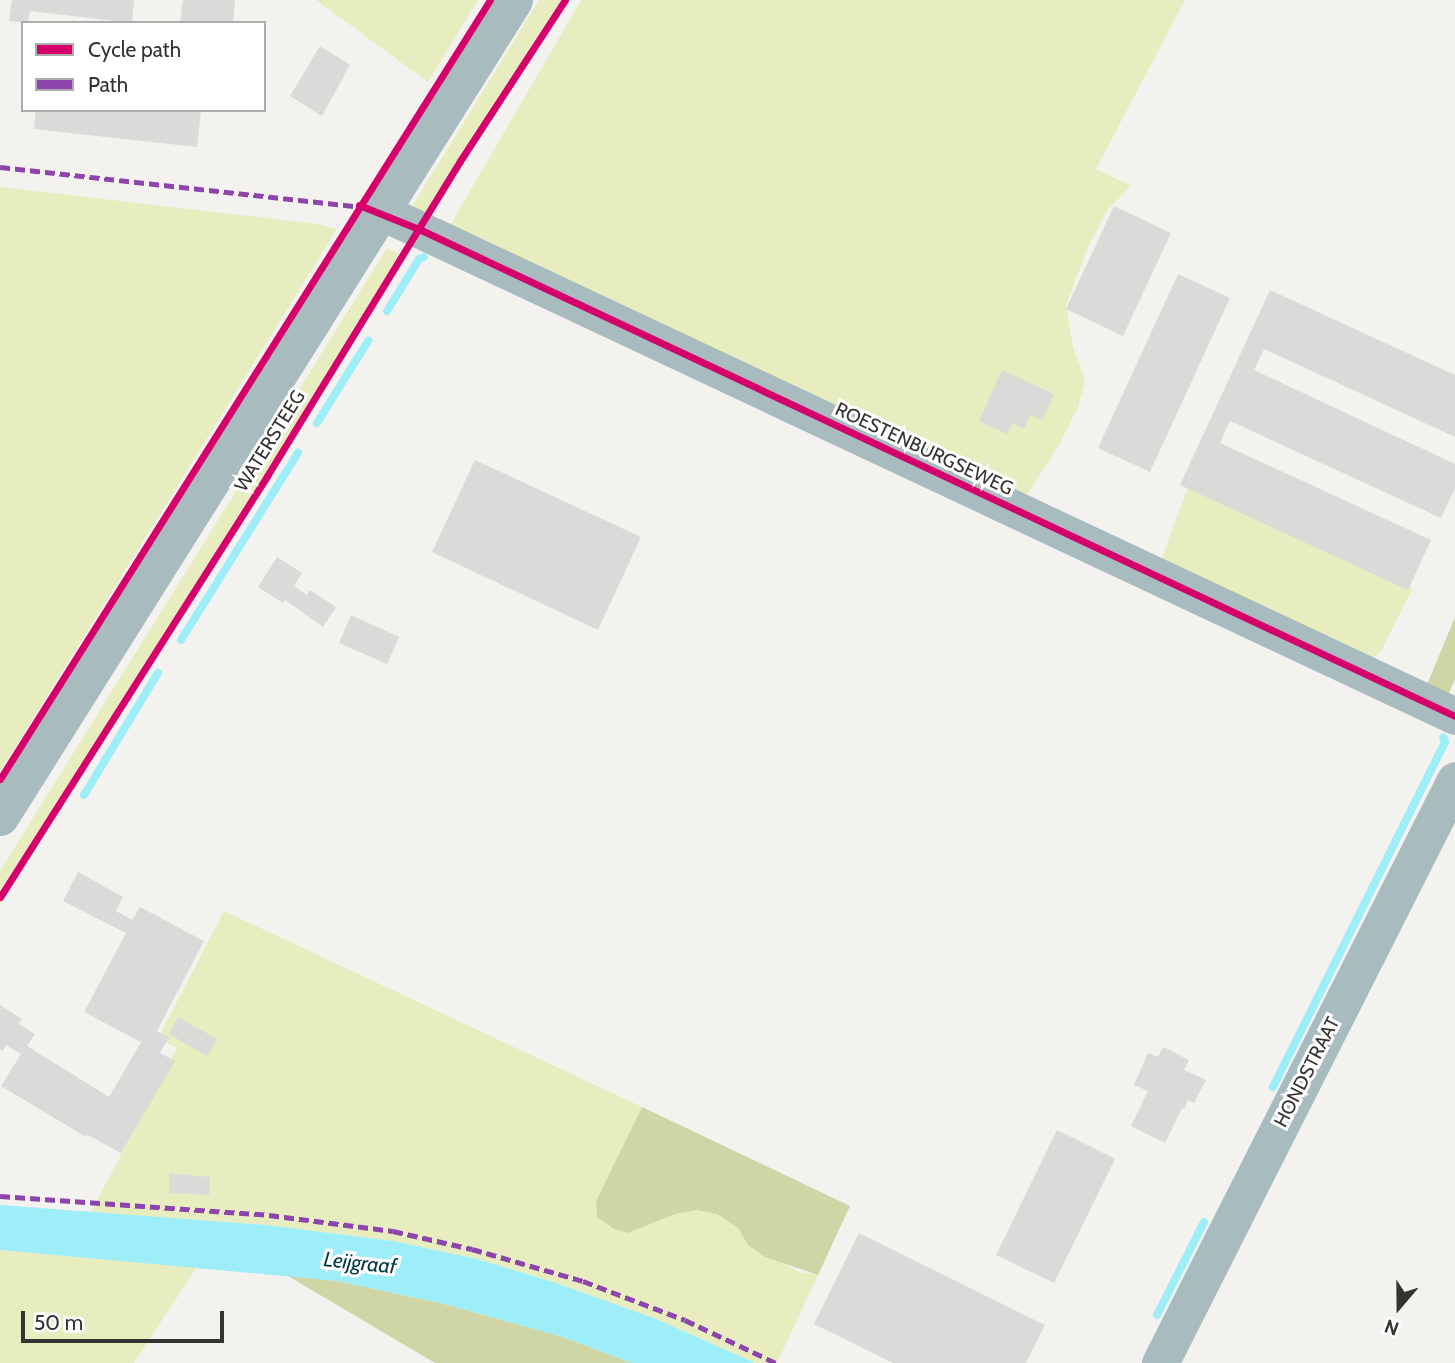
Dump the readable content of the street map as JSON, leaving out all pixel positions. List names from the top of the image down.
{
  "streets": {
    "street": ["WATERSTEEG", "ROESTENBURGSEWEG", "HONDSTRAAT"]
  },
  "crossings": [
    ["WATERSTEEG", "ROESTENBURGSEWEG"]
  ],
  "water": ["Leijgraaf"],
  "legend": ["Cycle path", "Path"],
  "scale_bar": "50 m",
  "north": "bottom"
}
